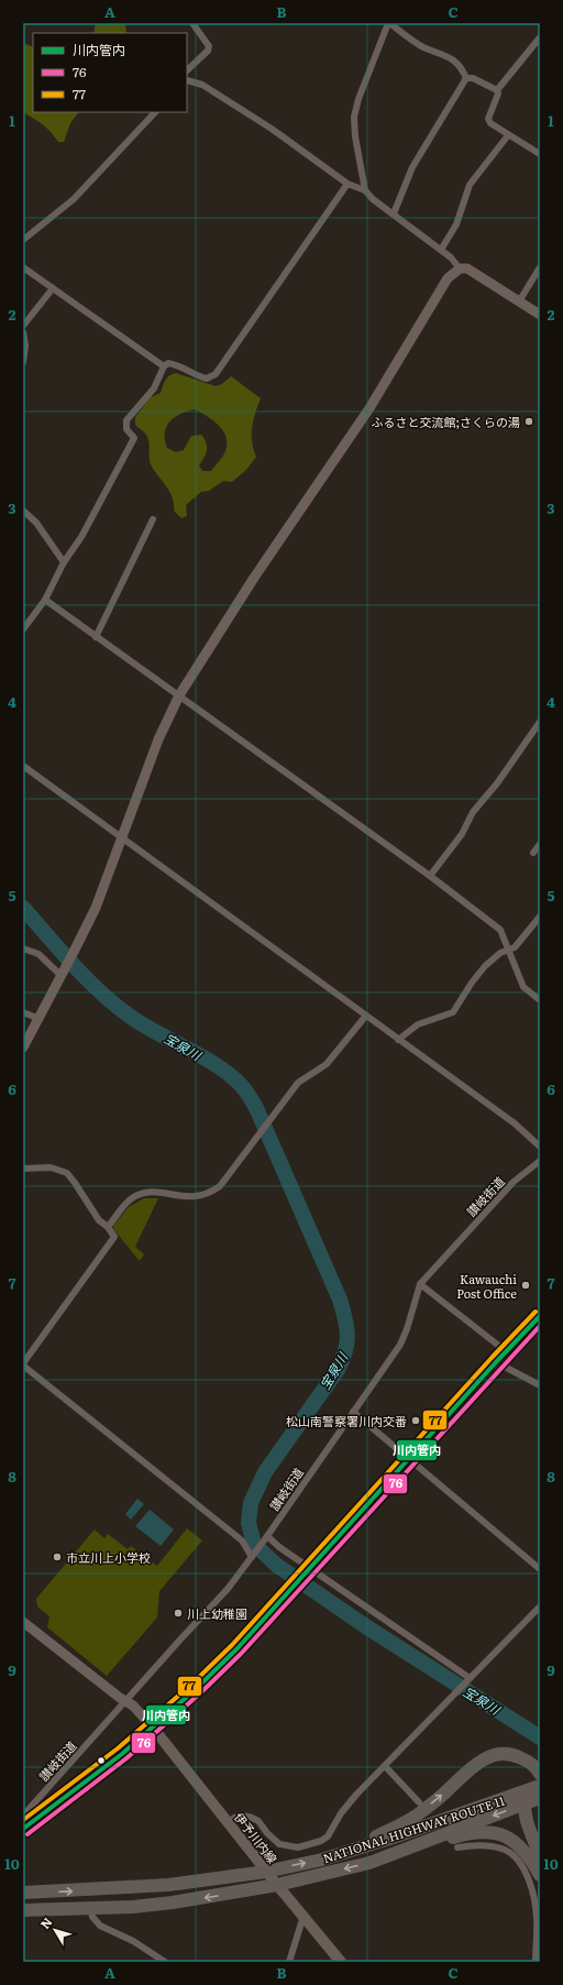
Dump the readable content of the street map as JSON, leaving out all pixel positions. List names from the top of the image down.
{
  "streets": {
    "highway": ["NATIONAL HIGHWAY ROUTE 11"],
    "main road": ["伊予川内線"],
    "street": ["讃岐街道"]
  },
  "crossings": [
    ["NATIONAL HIGHWAY ROUTE 11", "伊予川内線"]
  ],
  "water": ["宝泉川"],
  "places": [
    "ふるさと交流館;さくらの湯",
    "Kawauchi Post Office",
    "松山南警察署川内交番",
    "市立川上小学校",
    "川上幼稚園"
  ],
  "lines": ["transit line 77", "transit line 川内管内", "transit line 76"],
  "legend": ["川内管内", "76", "77"],
  "north": "top left",
  "grid": {
    "columns": ["A", "B", "C"],
    "rows": [
      "1",
      "2",
      "3",
      "4",
      "5",
      "6",
      "7",
      "8",
      "9",
      "10"
    ]
  }
}
